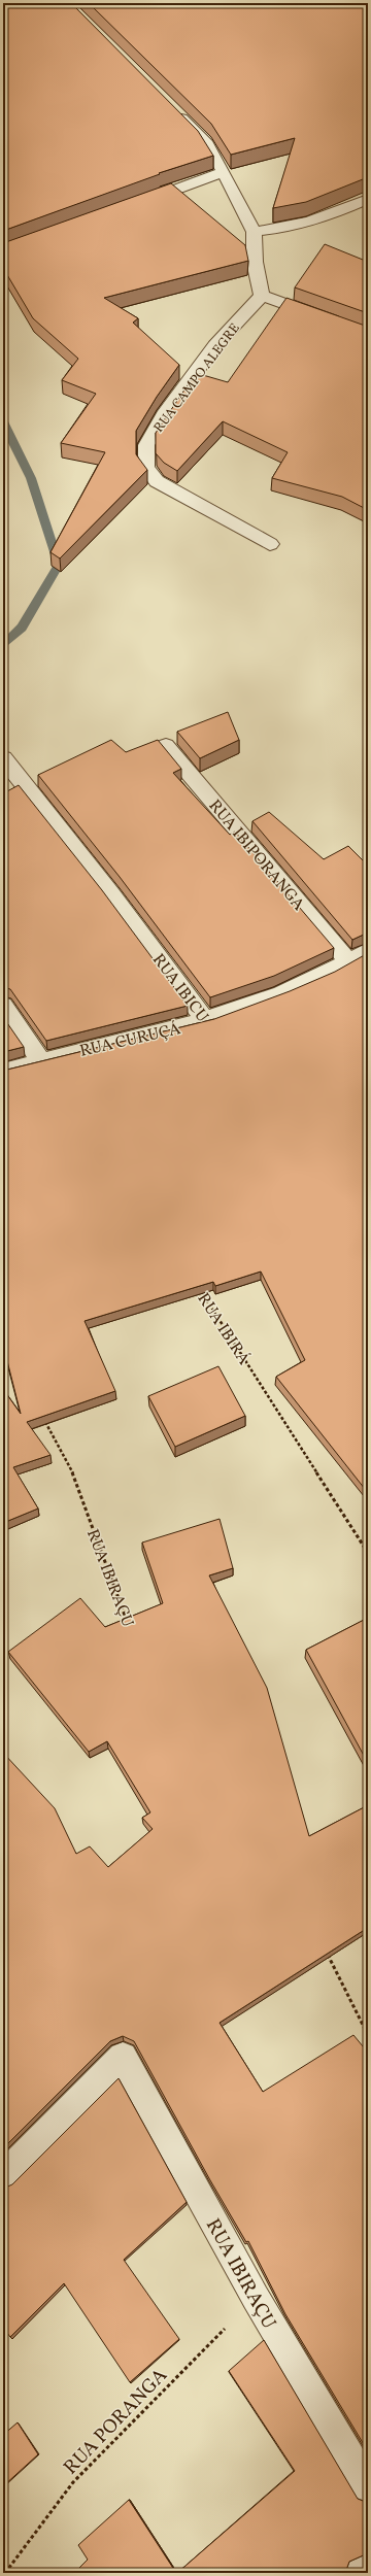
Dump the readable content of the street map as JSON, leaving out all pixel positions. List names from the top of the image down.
{
  "streets": {
    "street": [
      "RUA CAMPO ALEGRE",
      "RUA IBIPORANGA",
      "RUA IBICU",
      "RUA CURUÇÁ",
      "RUA IBIRAÇU"
    ],
    "path": ["RUA IBIRÁ", "RUA PORANGA"]
  },
  "crossings": [
    ["RUA IBIPORANGA", "RUA CURUÇÁ"],
    ["RUA IBICU", "RUA CURUÇÁ"],
    ["RUA IBIRAÇU", "RUA PORANGA"]
  ]
}
